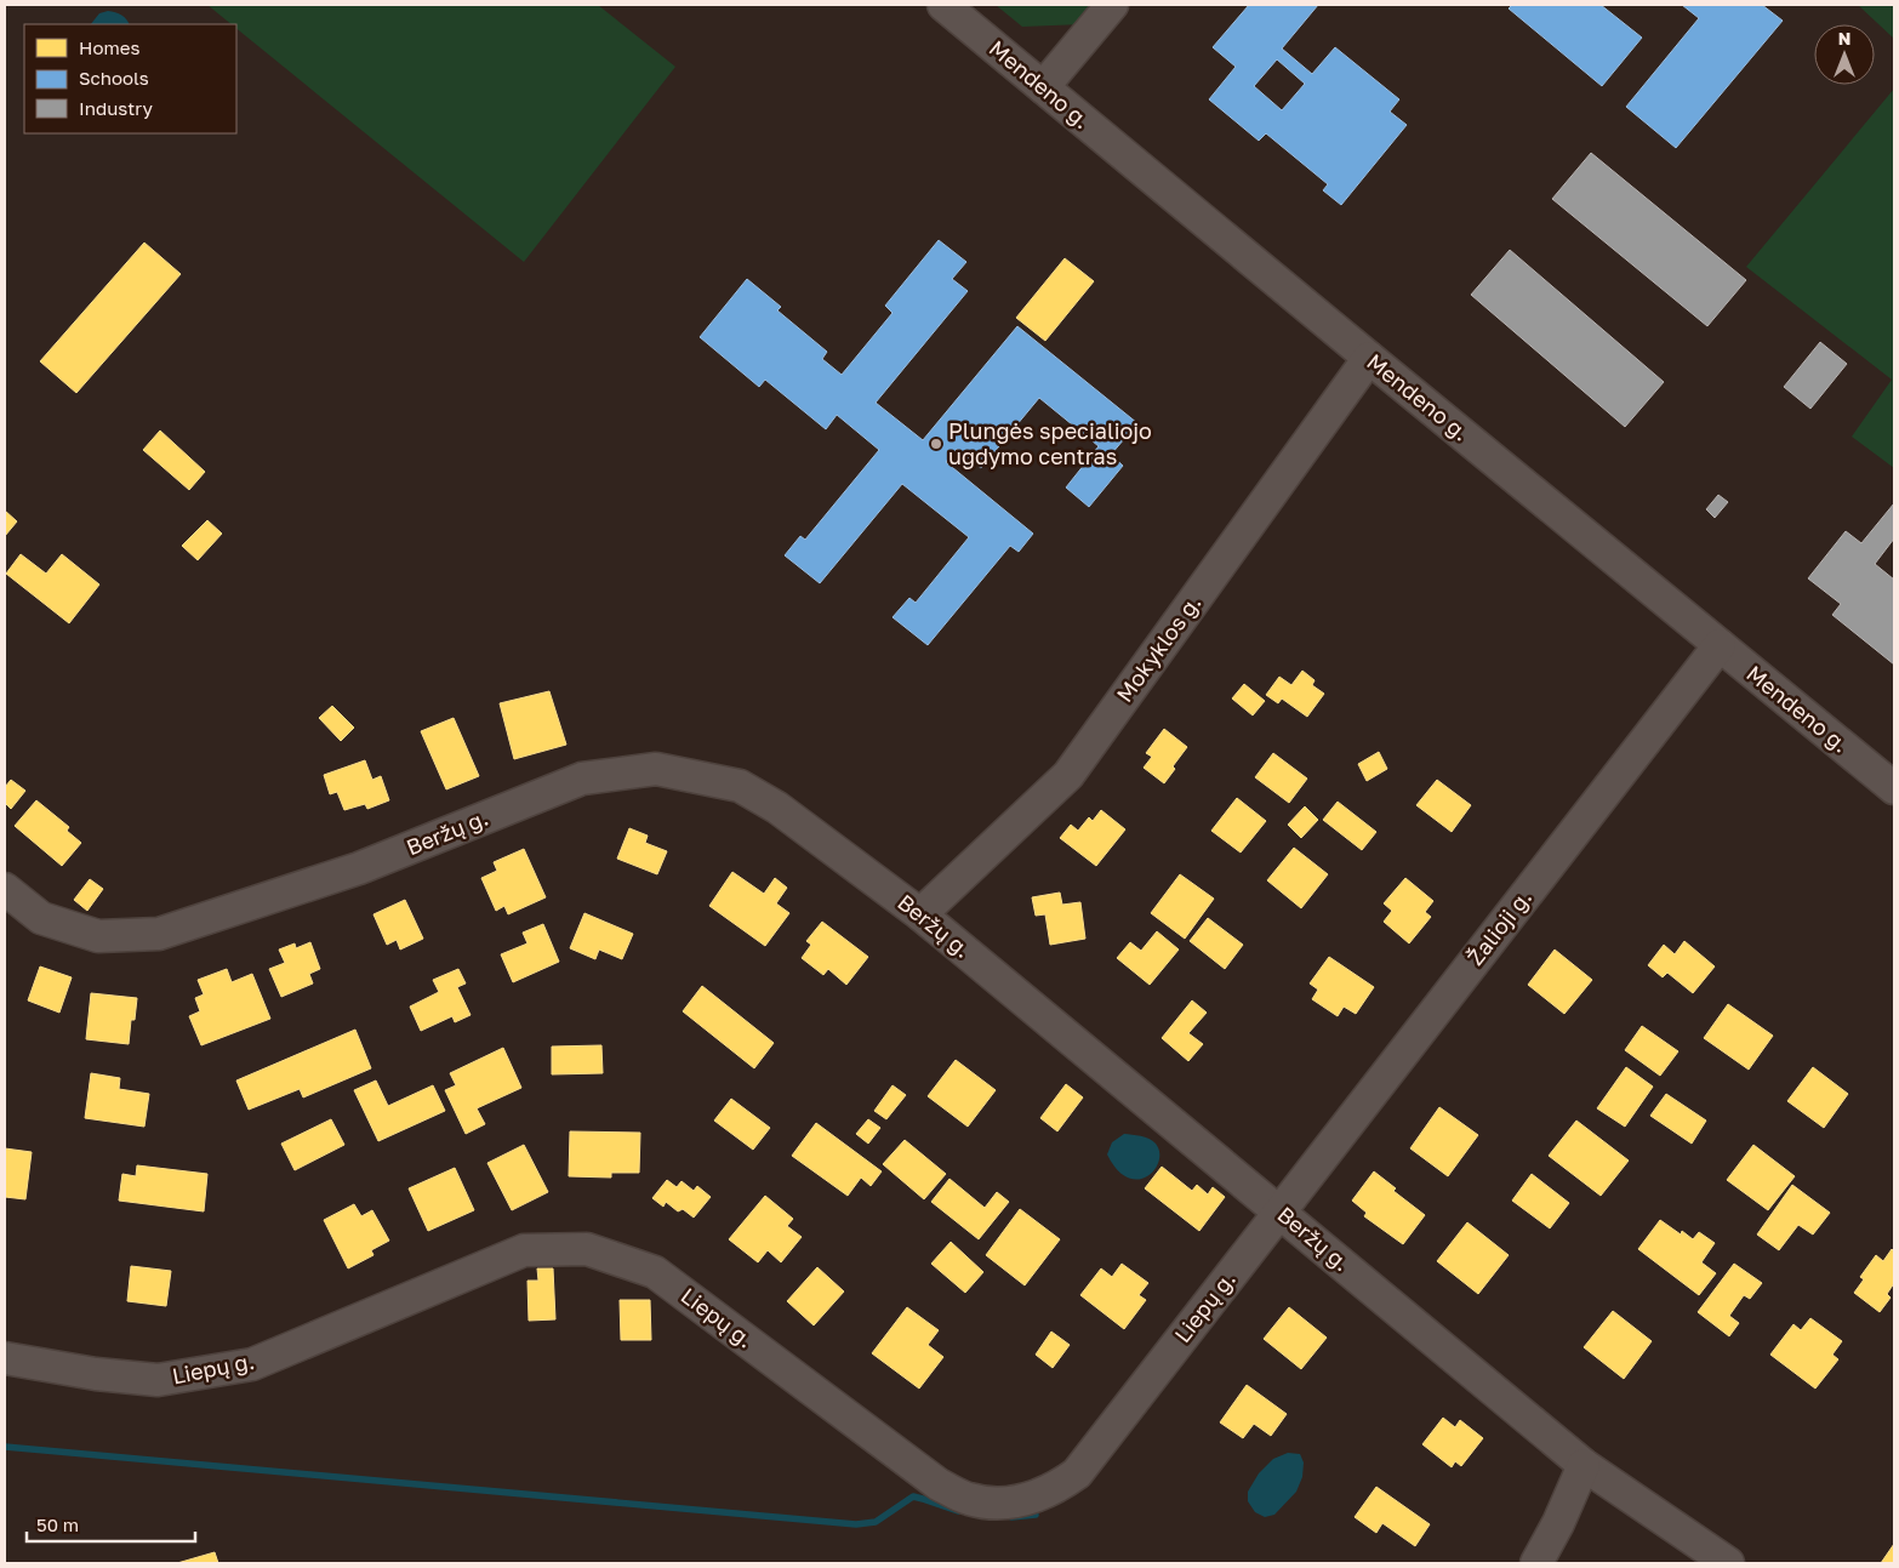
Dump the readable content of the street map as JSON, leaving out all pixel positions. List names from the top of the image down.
{
  "streets": {
    "street": [
      "Mendeno g.",
      "Mokyklos g.",
      "Beržų g.",
      "Žalioji g.",
      "Liepų g."
    ]
  },
  "crossings": [
    ["Mendeno g.", "Mokyklos g."],
    ["Mendeno g.", "Žalioji g."],
    ["Mokyklos g.", "Beržų g."],
    ["Beržų g.", "Žalioji g."],
    ["Beržų g.", "Liepų g."],
    ["Žalioji g.", "Liepų g."]
  ],
  "places": ["Plungės specialiojo ugdymo centras"],
  "legend": ["Homes", "Schools", "Industry"],
  "scale_bar": "50 m",
  "north": "top"
}
